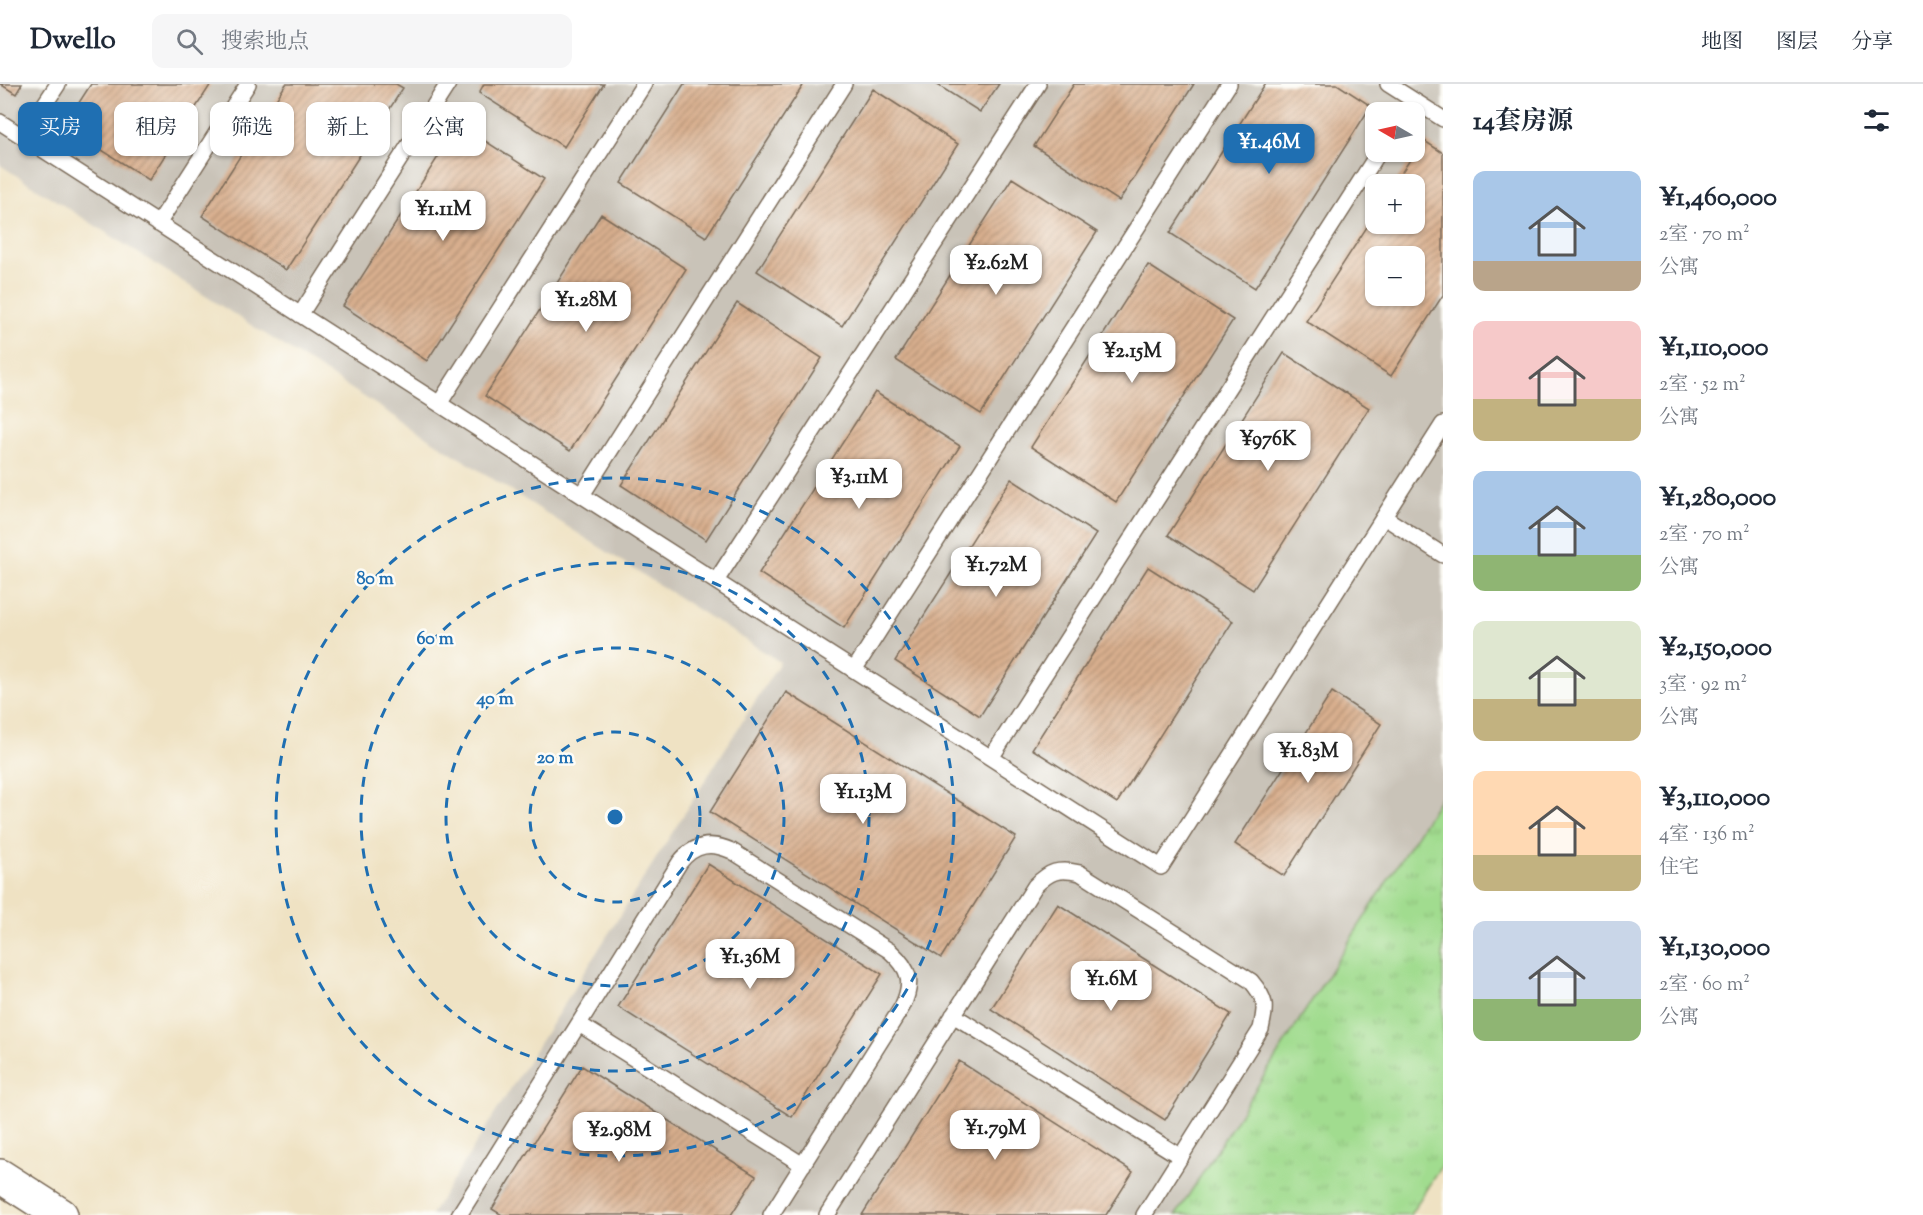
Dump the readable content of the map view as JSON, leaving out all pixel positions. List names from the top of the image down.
{
  "north": "left",
  "page": {
    "header": "Dwello",
    "search": "搜索地点",
    "nav": ["地图", "图层", "分享"],
    "heading": "14套房源",
    "map_buttons": ["+", "−"],
    "chip": [
      "买房",
      "租房",
      "筛选",
      "新上",
      "公寓"
    ],
    "price": [
      "¥1.46M",
      "¥1.11M",
      "¥2.62M",
      "¥1.28M",
      "¥2.15M",
      "¥976K",
      "¥3.11M",
      "¥1.72M",
      "¥1.83M",
      "¥1.13M",
      "¥1.36M",
      "¥1.6M",
      "¥1.79M",
      "¥2.98M"
    ],
    "list": [
      {
        "name": "¥1,460,000",
        "note": "2室 · 70 m² · 公寓"
      },
      {
        "name": "¥1,110,000",
        "note": "2室 · 52 m² · 公寓"
      },
      {
        "name": "¥1,280,000",
        "note": "2室 · 70 m² · 公寓"
      },
      {
        "name": "¥2,150,000",
        "note": "3室 · 92 m² · 公寓"
      },
      {
        "name": "¥3,110,000",
        "note": "4室 · 136 m² · 住宅"
      },
      {
        "name": "¥1,130,000",
        "note": "2室 · 60 m² · 公寓"
      }
    ]
  },
  "rings": [
    "80 m",
    "60 m",
    "40 m",
    "20 m"
  ]
}
